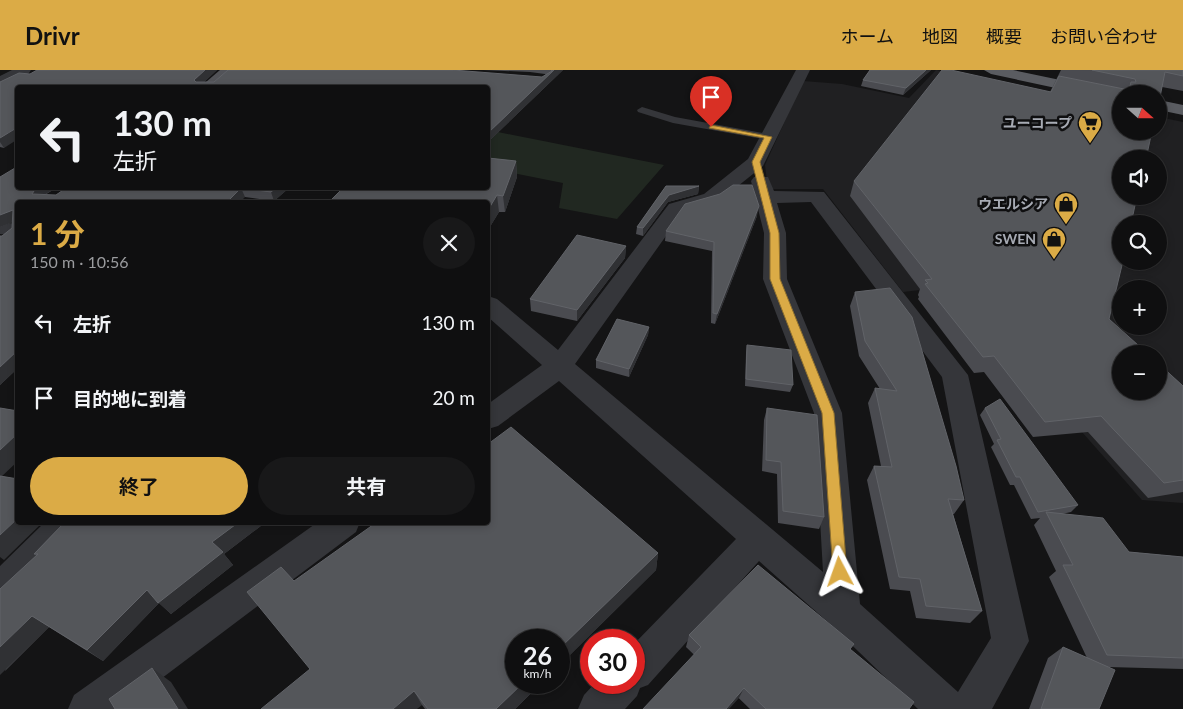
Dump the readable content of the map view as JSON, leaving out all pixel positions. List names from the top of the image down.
{
  "places": {
    "supermarket": ["ユーコープ"],
    "shop": ["ウエルシア", "SWEN"]
  },
  "north": "right",
  "page": {
    "header": "Drivr",
    "nav": [
      "ホーム",
      "地図",
      "概要",
      "お問い合わせ"
    ],
    "map_buttons": ["+", "−"],
    "turn": ["130 m", "左折"],
    "heading": ["1 分", "150 m · 10:56"],
    "list": [
      {
        "name": "左折",
        "value": "130 m"
      },
      {
        "name": "目的地に到着",
        "value": "20 m"
      }
    ],
    "buttons": ["終了", "共有"],
    "speed": "26 km/h",
    "limit": "30"
  }
}
